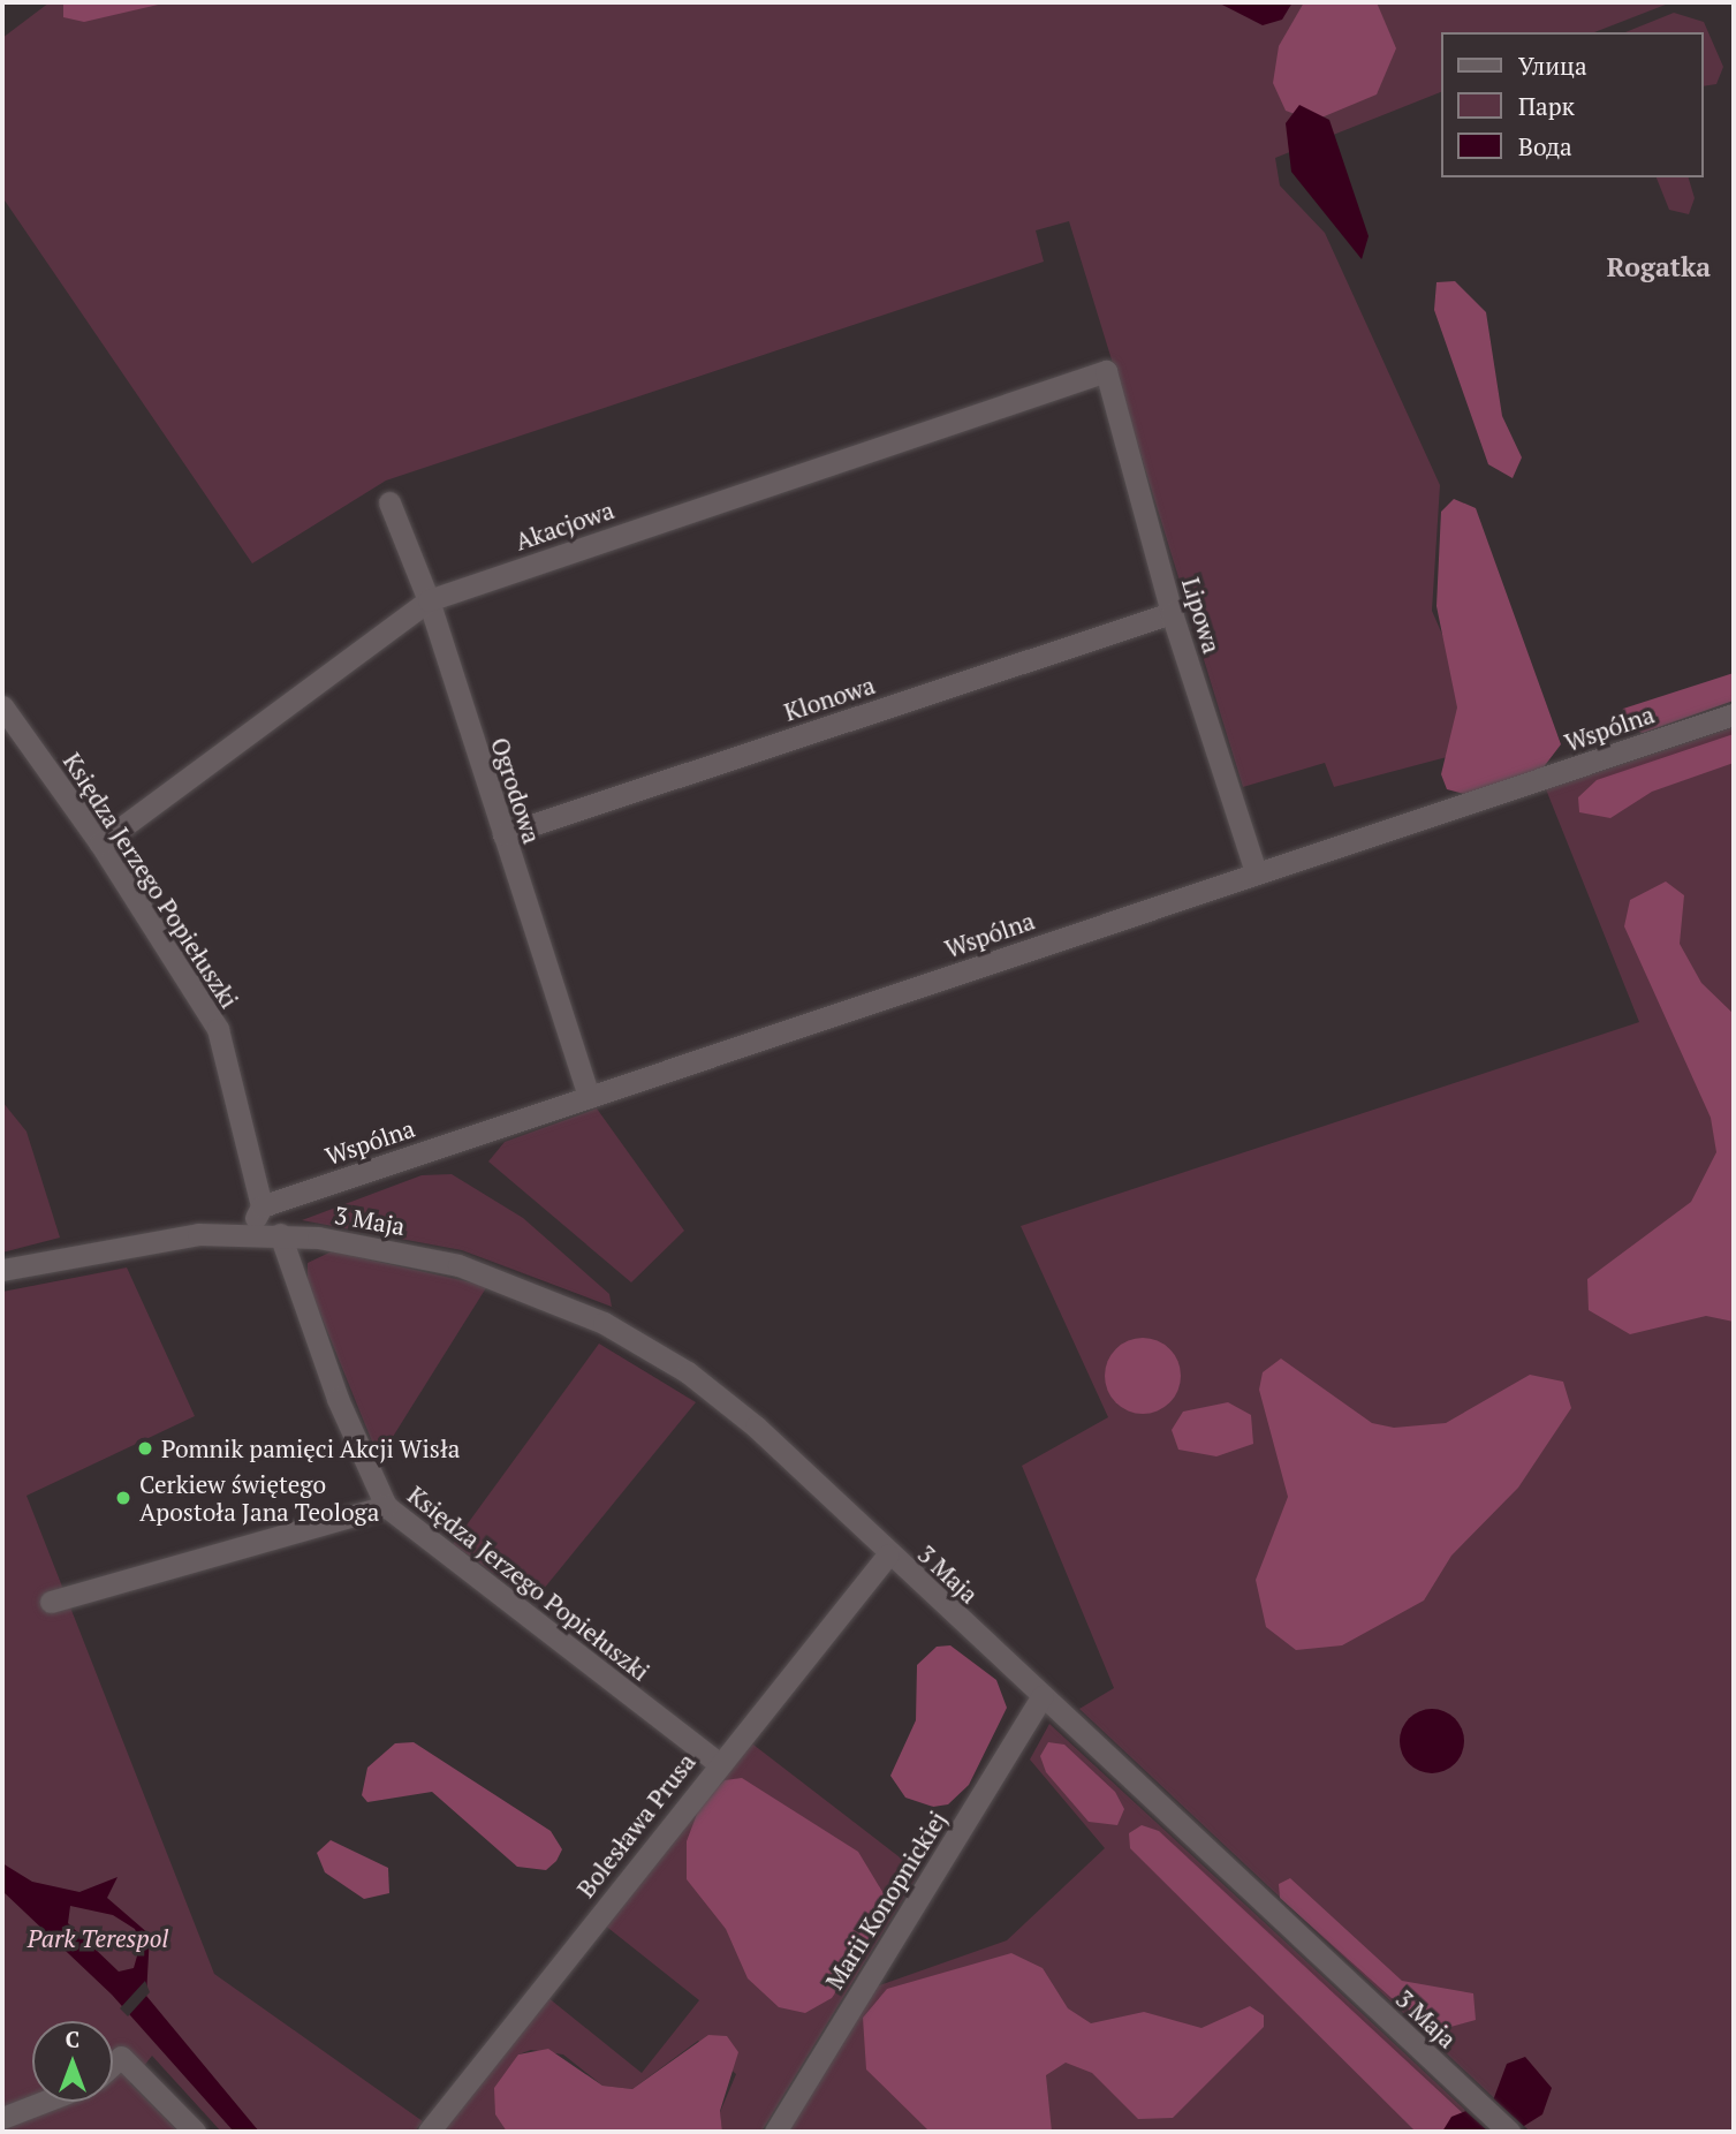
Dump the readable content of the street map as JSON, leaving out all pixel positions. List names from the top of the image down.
{
  "streets": {
    "street": [
      "Akacjowa",
      "Lipowa",
      "Klonowa",
      "Wspólna",
      "Ogrodowa",
      "Księdza Jerzego Popiełuszki",
      "3 Maja",
      "Bolesława Prusa",
      "Marii Konopnickiej"
    ]
  },
  "crossings": [
    ["Akacjowa", "Lipowa"],
    ["Akacjowa", "Ogrodowa"],
    ["Akacjowa", "Księdza Jerzego Popiełuszki"],
    ["Lipowa", "Klonowa"],
    ["Lipowa", "Wspólna"],
    ["Klonowa", "Ogrodowa"],
    ["Wspólna", "Ogrodowa"],
    ["Wspólna", "Księdza Jerzego Popiełuszki"],
    ["Księdza Jerzego Popiełuszki", "3 Maja"],
    ["Księdza Jerzego Popiełuszki", "Bolesława Prusa"],
    ["3 Maja", "Bolesława Prusa"],
    ["3 Maja", "Marii Konopnickiej"]
  ],
  "districts": ["Rogatka"],
  "parks": ["Park Terespol"],
  "places": ["Pomnik pamięci Akcji Wisła", "Cerkiew świętego Apostoła Jana Teologa"],
  "legend": ["Улица", "Парк", "Вода"],
  "north": "top"
}
